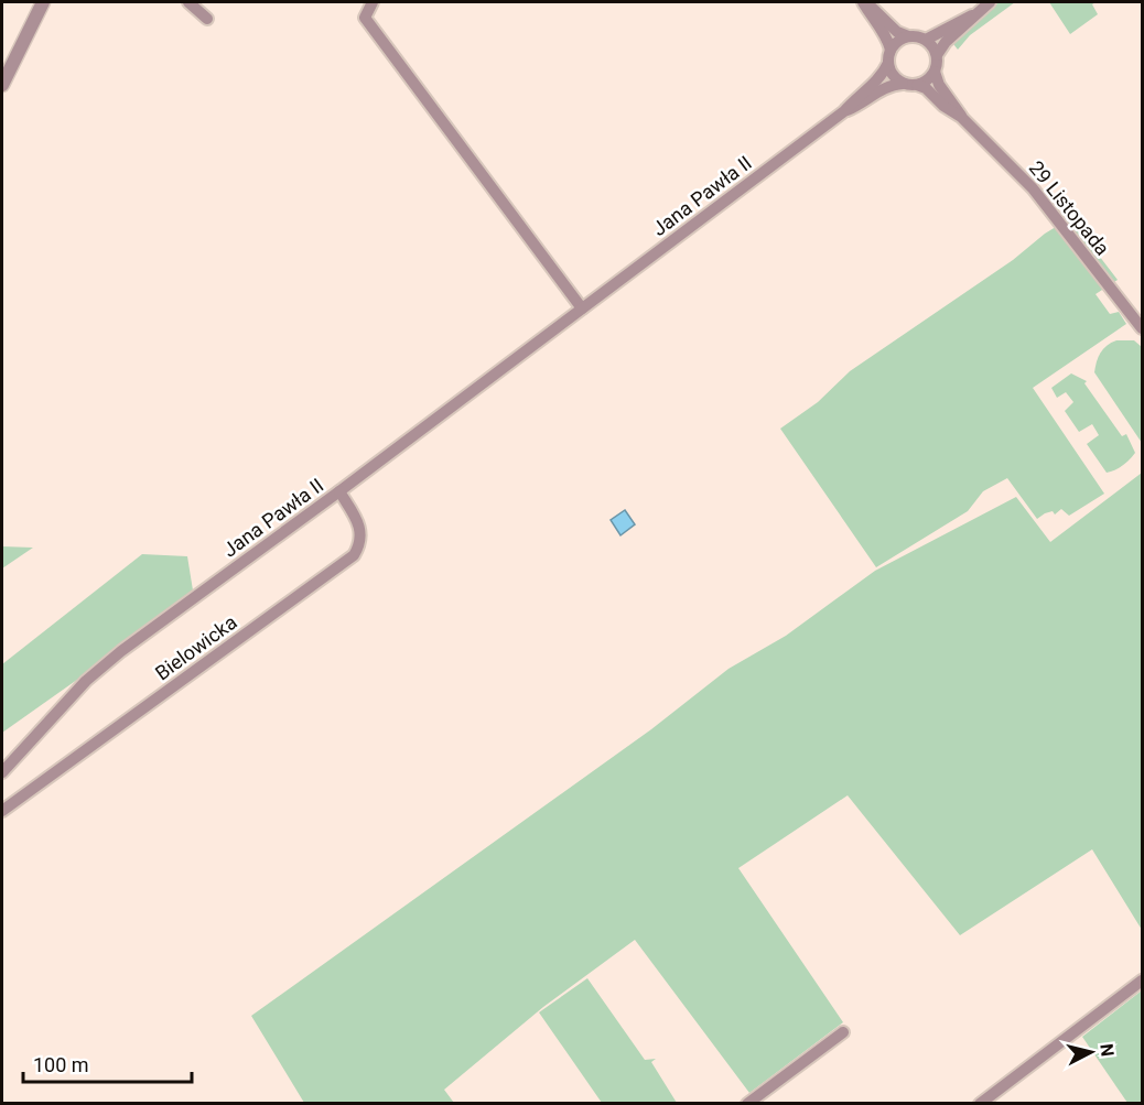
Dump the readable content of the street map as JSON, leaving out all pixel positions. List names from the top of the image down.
{
  "streets": {
    "street": ["Jana Pawła II", "29 Listopada", "Bielowicka"]
  },
  "crossings": [
    ["Jana Pawła II", "29 Listopada"],
    ["Jana Pawła II", "Bielowicka"]
  ],
  "scale_bar": "100 m",
  "north": "right"
}
